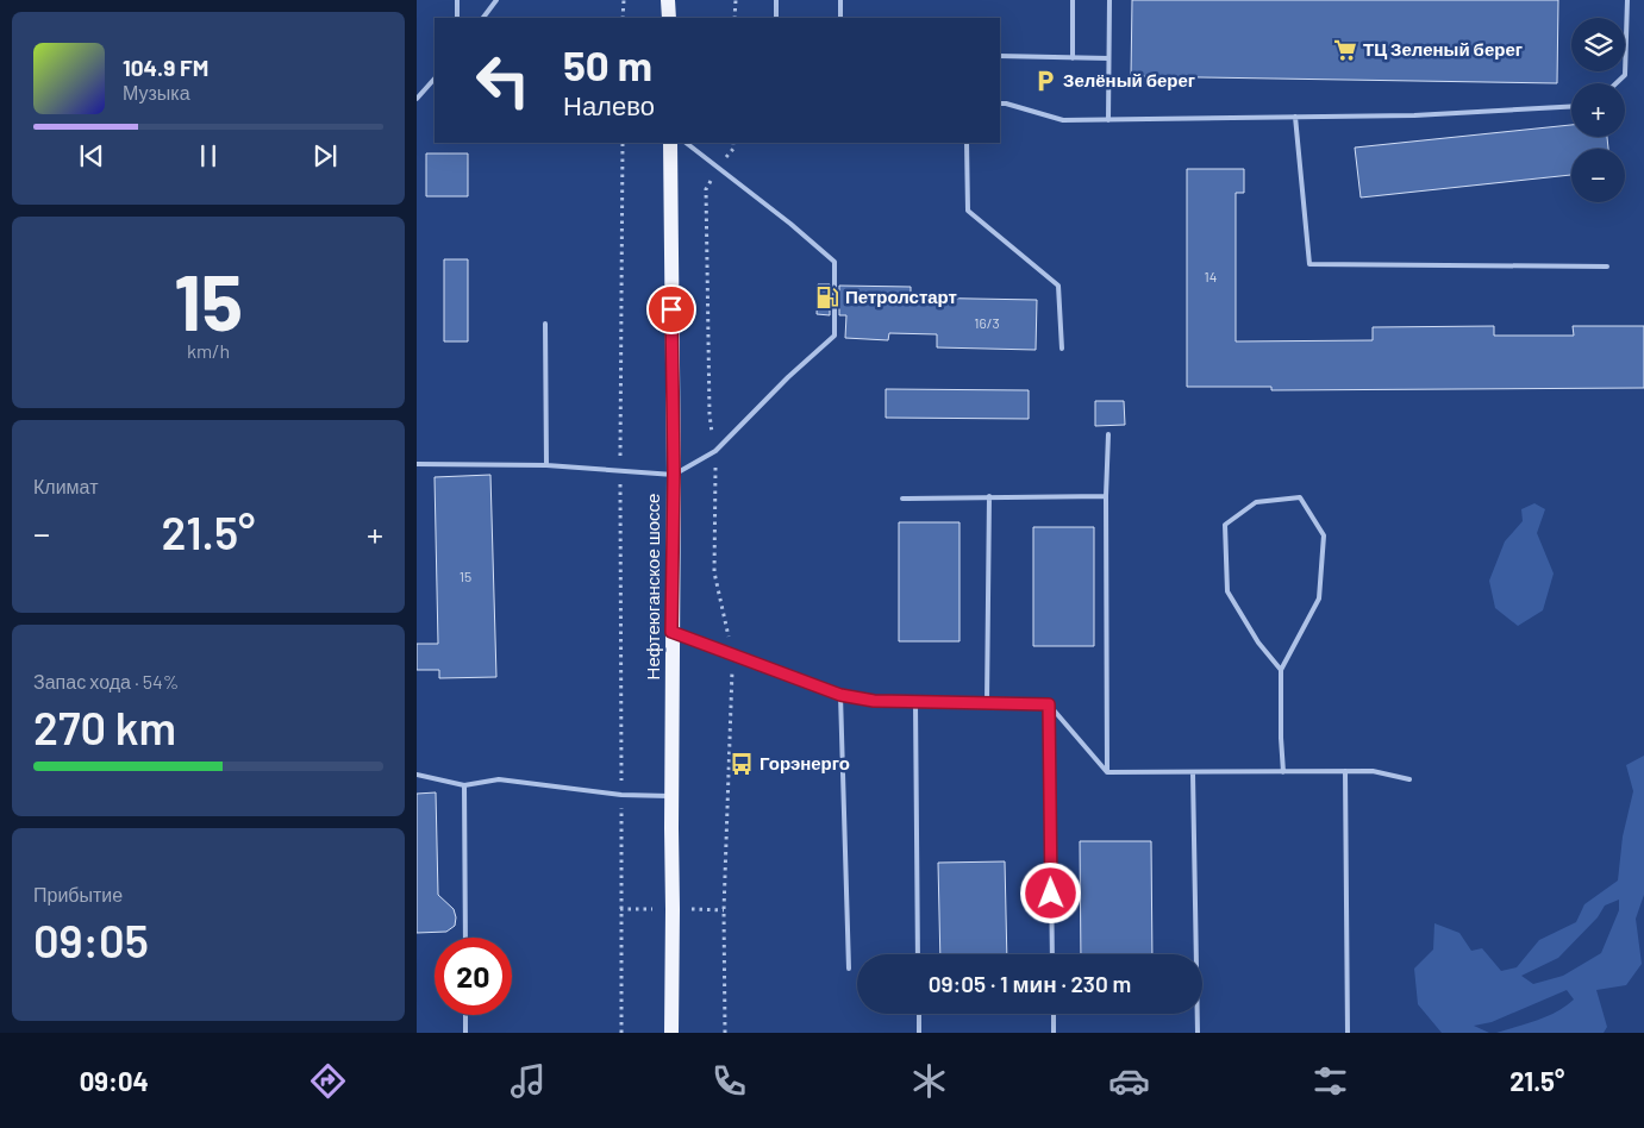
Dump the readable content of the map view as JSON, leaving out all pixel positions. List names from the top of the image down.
{
  "streets": {
    "main road": ["Нефтеюганское шоссе"]
  },
  "places": {
    "supermarket": ["ТЦ Зеленый берег"],
    "parking": ["Зелёный берег"],
    "fuel station": ["Петролстарт"],
    "bus stop": ["Горэнерго"]
  },
  "house_numbers": ["14", "16/3", "15"],
  "page": {
    "map_buttons": ["+", "−"],
    "turn": ["50 m", "Налево"],
    "song": ["104.9 FM", "Музыка"],
    "tile": [
      ["15", "km/h"],
      "Климат",
      ["Запас хода · 54%", "270 km"],
      ["Прибытие", "09:05"]
    ],
    "heat": ["−", "21.5°", "+"],
    "limit": "20",
    "trip": "09:05 · 1 мин · 230 m",
    "tabs": ["09:04", "21.5°"]
  }
}
